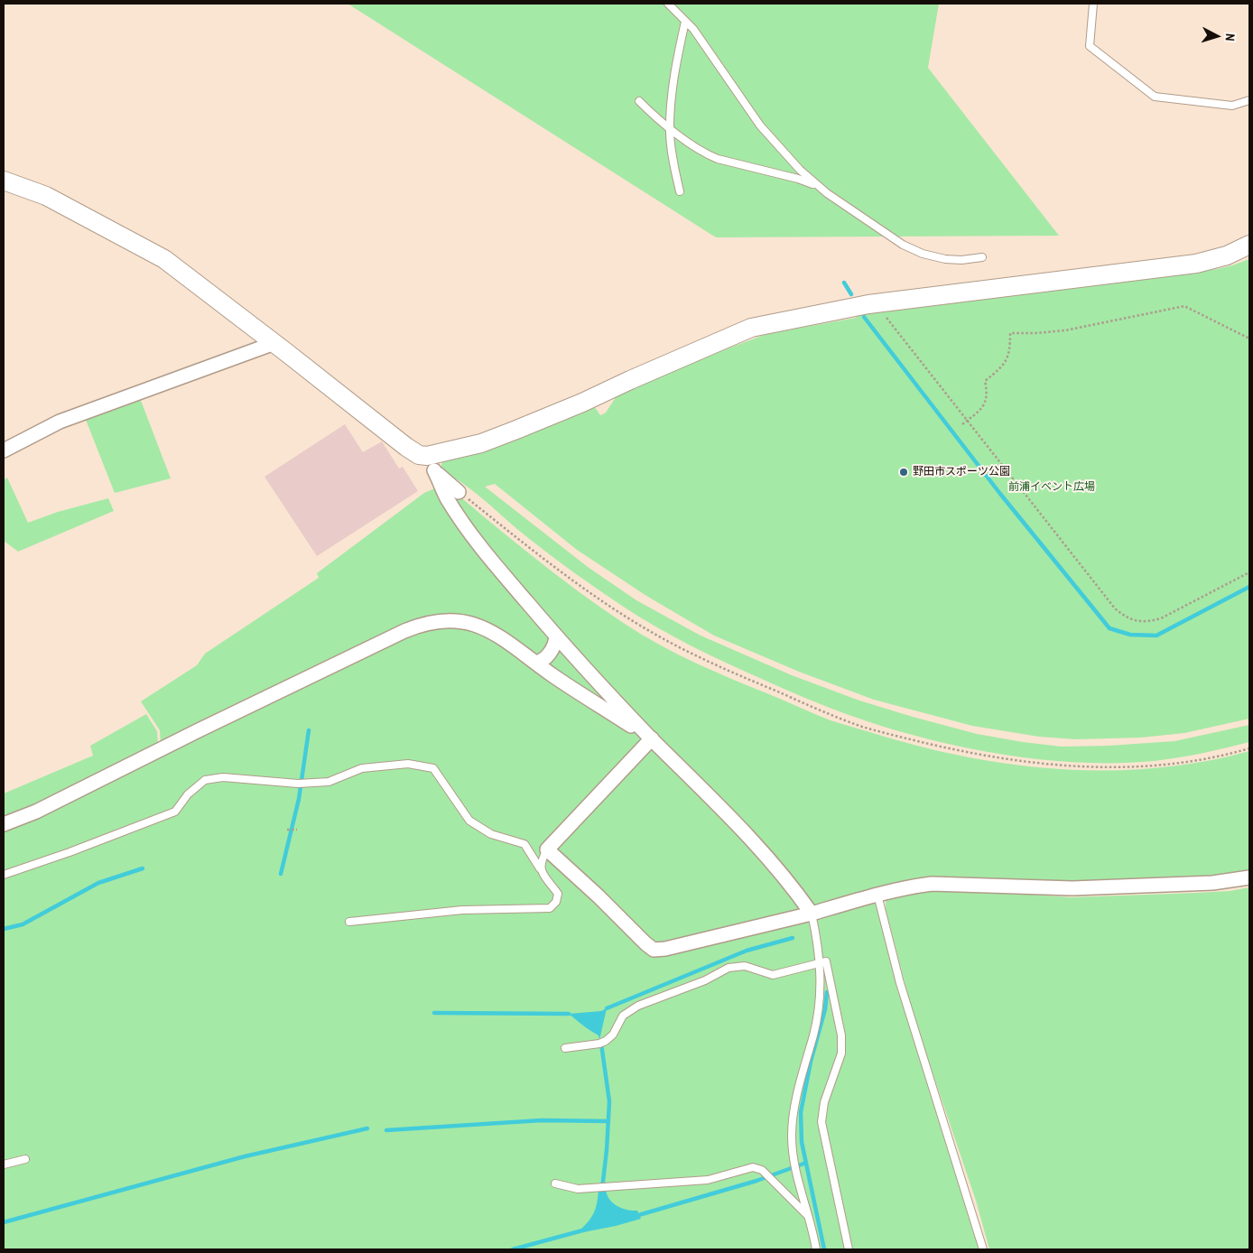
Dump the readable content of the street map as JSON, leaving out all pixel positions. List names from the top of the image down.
{
  "parks": ["前浦イベント広場"],
  "places": ["野田市スポーツ公園"],
  "north": "right"
}
